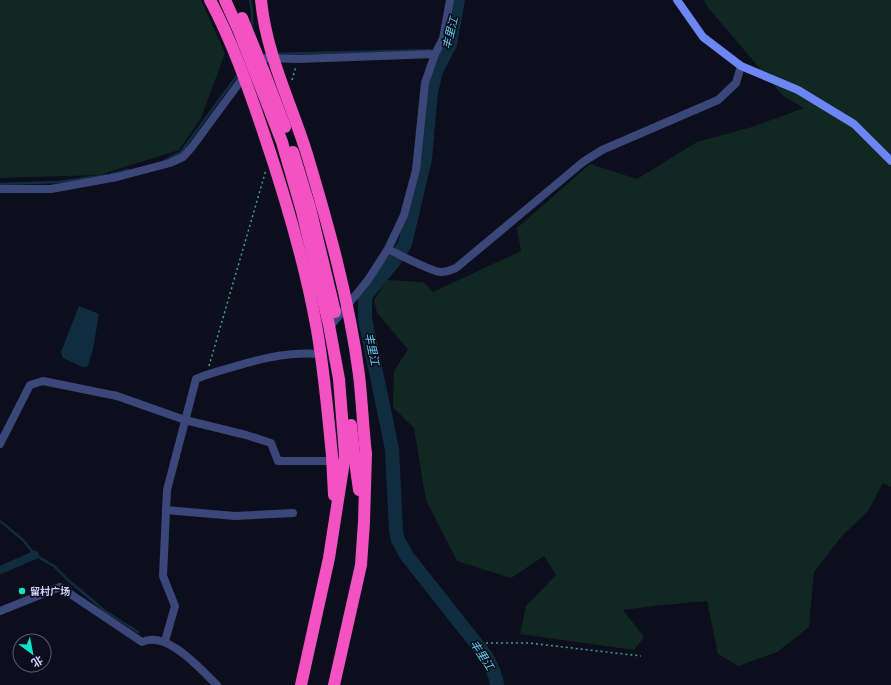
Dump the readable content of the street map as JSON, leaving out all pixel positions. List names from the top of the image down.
{
  "water": ["丰里江"],
  "places": ["留村广场"],
  "north": "bottom right"
}
